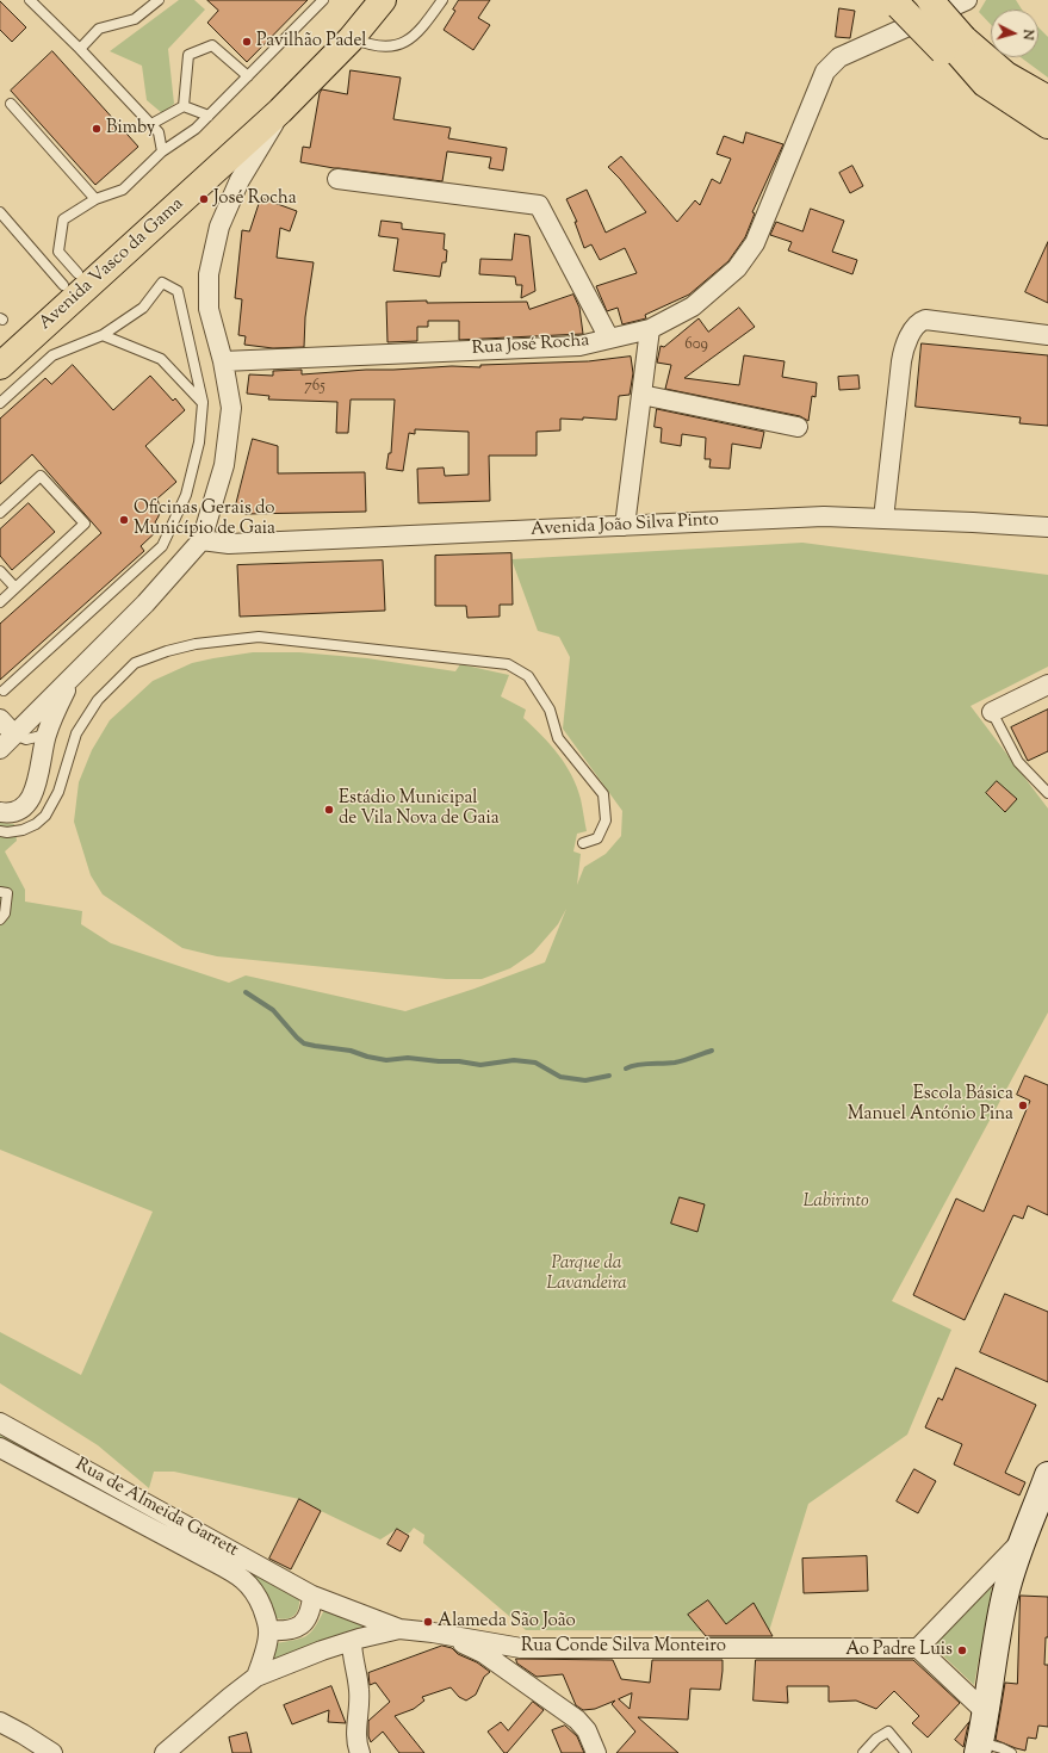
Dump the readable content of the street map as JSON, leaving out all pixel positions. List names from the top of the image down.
{
  "streets": {
    "main road": ["Avenida Vasco da Gama"],
    "street": [
      "Rua José Rocha",
      "Avenida João Silva Pinto",
      "Rua de Almeida Garrett",
      "Rua Conde Silva Monteiro"
    ]
  },
  "crossings": [
    ["Rua de Almeida Garrett", "Rua Conde Silva Monteiro"]
  ],
  "parks": ["Labirinto", "Parque da Lavandeira"],
  "places": [
    "Pavilhão Padel",
    "Bimby",
    "José Rocha",
    "Oficinas Gerais do Município de Gaia",
    "Estádio Municipal de Vila Nova de Gaia",
    "Escola Básica Manuel António Pina",
    "Alameda São João",
    "Ao Padre Luis"
  ],
  "house_numbers": ["609", "765"],
  "north": "right"
}
